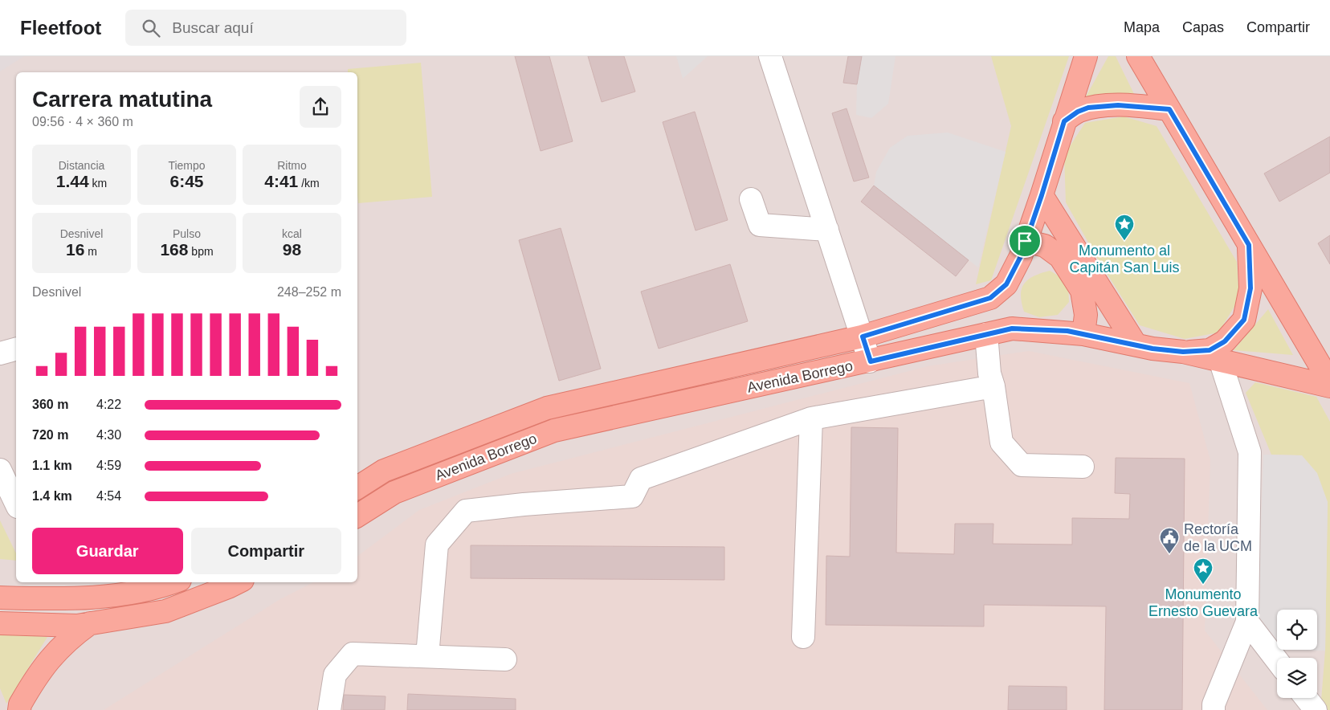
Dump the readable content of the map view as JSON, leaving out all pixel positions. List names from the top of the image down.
{
  "streets": {
    "main road": ["Avenida Borrego"]
  },
  "places": {
    "place": ["Monumento al Capitán San Luis", "Monumento Ernesto Guevara"],
    "public building": ["Rectoría de la UCM"]
  },
  "page": {
    "header": "Fleetfoot",
    "search": "Buscar aquí",
    "nav": ["Mapa", "Capas", "Compartir"],
    "heading": ["Carrera matutina", "09:56 · 4 × 360 m"],
    "stats": [
      ["Distancia", "1.44 km"],
      ["Tiempo", "6:45"],
      ["Ritmo", "4:41 /km"],
      ["Desnivel", "16 m"],
      ["Pulso", "168 bpm"],
      ["kcal", "98"]
    ],
    "chart": ["Desnivel", "248–252 m"],
    "list": [
      {
        "name": "360 m",
        "note": "4:22"
      },
      {
        "name": "720 m",
        "note": "4:30"
      },
      {
        "name": "1.1 km",
        "note": "4:59"
      },
      {
        "name": "1.4 km",
        "note": "4:54"
      }
    ],
    "buttons": ["Guardar", "Compartir"]
  }
}
